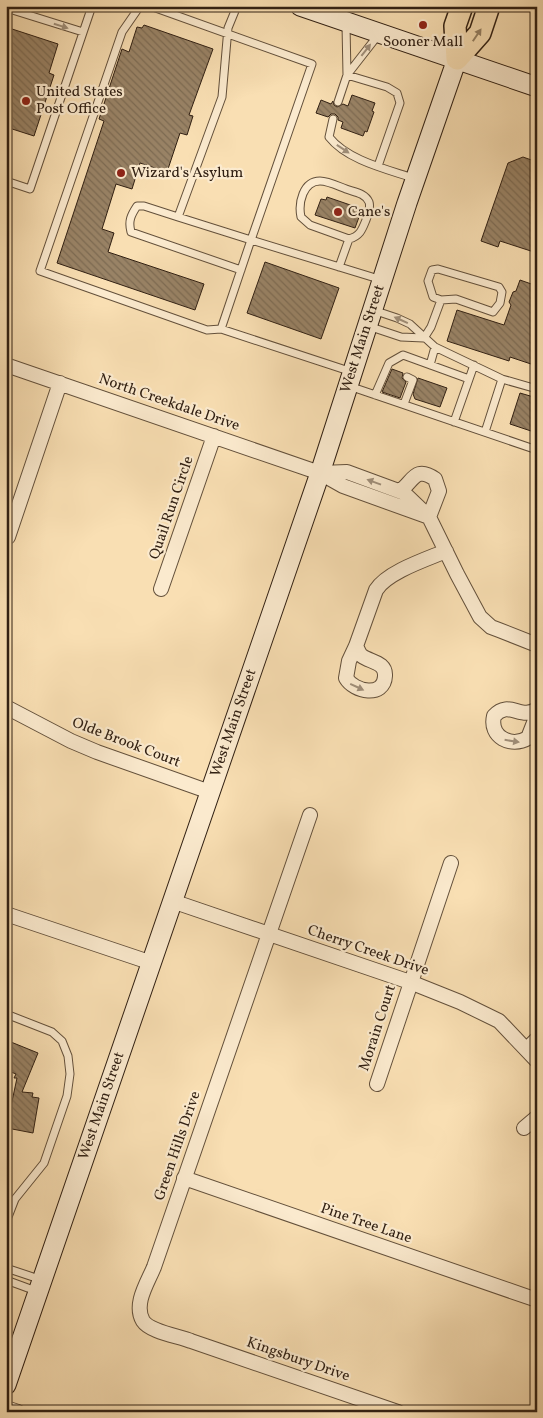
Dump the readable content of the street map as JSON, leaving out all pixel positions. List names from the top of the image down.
{
  "streets": {
    "main road": ["West Main Street"],
    "street": [
      "North Creekdale Drive",
      "Quail Run Circle",
      "Olde Brook Court",
      "Cherry Creek Drive",
      "Morain Court",
      "Green Hills Drive",
      "Pine Tree Lane",
      "Kingsbury Drive"
    ]
  },
  "crossings": [
    ["West Main Street", "North Creekdale Drive"],
    ["West Main Street", "Olde Brook Court"],
    ["West Main Street", "Cherry Creek Drive"],
    ["North Creekdale Drive", "Quail Run Circle"],
    ["Cherry Creek Drive", "Morain Court"],
    ["Cherry Creek Drive", "Green Hills Drive"],
    ["Green Hills Drive", "Pine Tree Lane"],
    ["Green Hills Drive", "Kingsbury Drive"]
  ],
  "places": [
    "Sooner Mall",
    "United States Post Office",
    "Wizard's Asylum",
    "Cane's"
  ]
}
